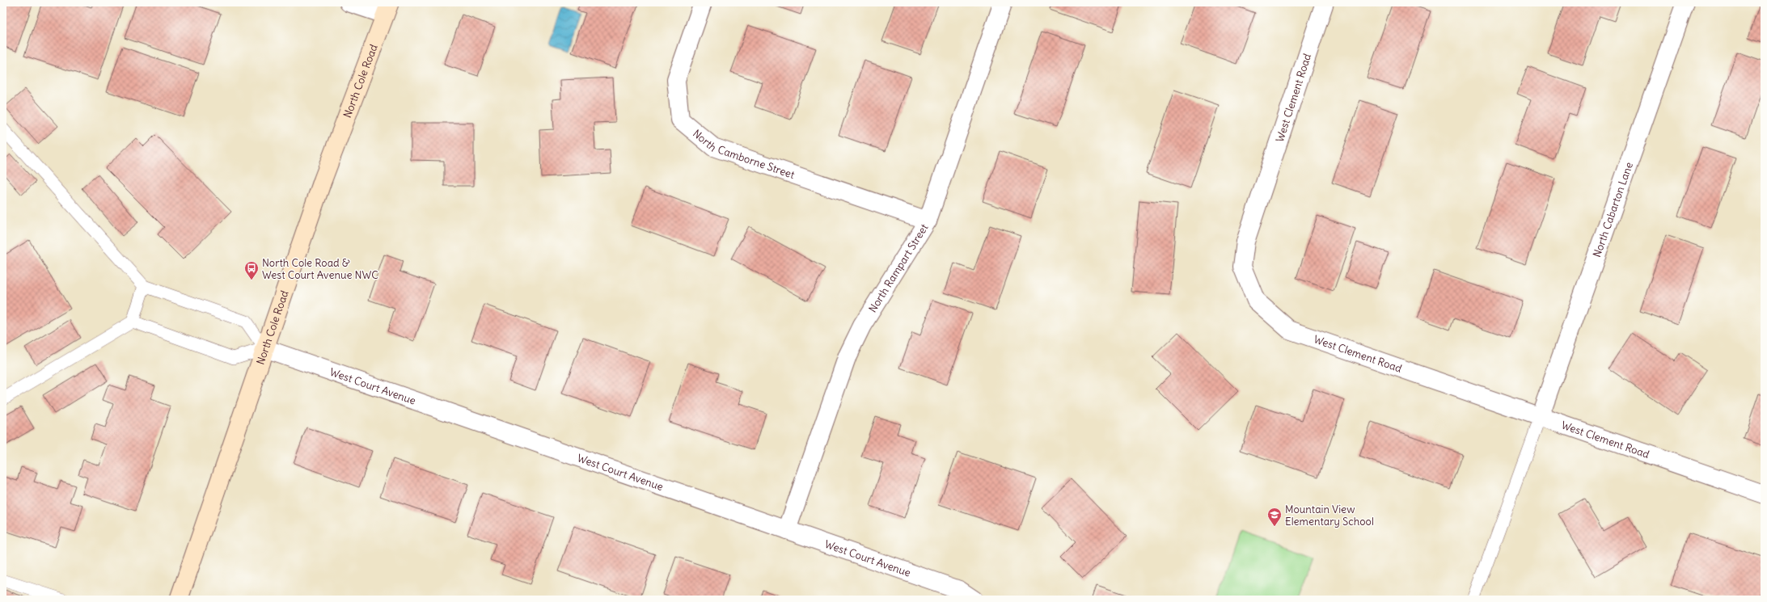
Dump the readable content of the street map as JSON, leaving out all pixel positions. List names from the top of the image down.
{
  "streets": {
    "main road": ["North Cole Road"],
    "street": [
      "West Clement Road",
      "North Camborne Street",
      "North Cabarton Lane",
      "North Rampart Street",
      "West Court Avenue"
    ]
  },
  "crossings": [
    ["North Cole Road", "West Court Avenue"],
    ["West Clement Road", "North Cabarton Lane"],
    ["North Camborne Street", "North Rampart Street"],
    ["North Rampart Street", "West Court Avenue"]
  ],
  "places": {
    "bus stop": ["North Cole Road & West Court Avenue NWC"],
    "school or university": ["Mountain View Elementary School"]
  }
}
